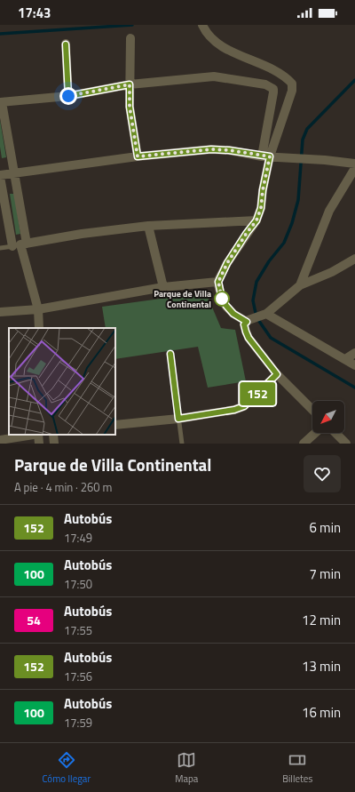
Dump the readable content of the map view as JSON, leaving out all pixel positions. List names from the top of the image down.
{
  "places": ["Parque de Villa Continental"],
  "lines": ["bus line 152"],
  "north": "bottom left",
  "page": {
    "status": "17:43",
    "on_map": "152",
    "heading": ["Parque de Villa Continental", "A pie · 4 min · 260 m"],
    "list": [
      {
        "mark": "152",
        "name": "Autobús",
        "note": "17:49",
        "value": "6 min"
      },
      {
        "mark": "100",
        "name": "Autobús",
        "note": "17:50",
        "value": "7 min"
      },
      {
        "mark": "54",
        "name": "Autobús",
        "note": "17:55",
        "value": "12 min"
      },
      {
        "mark": "152",
        "name": "Autobús",
        "note": "17:56",
        "value": "13 min"
      },
      {
        "mark": "100",
        "name": "Autobús",
        "note": "17:59",
        "value": "16 min"
      }
    ],
    "tabs": ["Cómo llegar", "Mapa", "Billetes"]
  }
}
